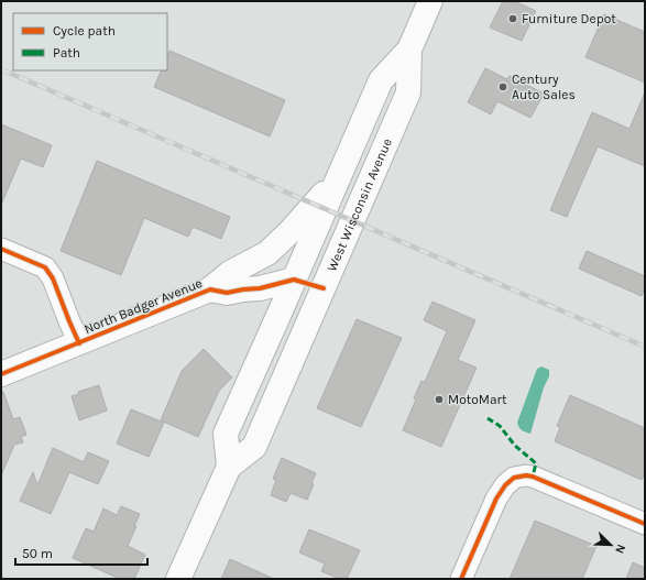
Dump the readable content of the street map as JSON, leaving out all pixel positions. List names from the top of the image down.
{
  "streets": {
    "main road": ["West Wisconsin Avenue", "North Badger Avenue"]
  },
  "crossings": [
    ["West Wisconsin Avenue", "North Badger Avenue"]
  ],
  "places": ["Furniture Depot", "Century Auto Sales", "MotoMart"],
  "legend": ["Cycle path", "Path"],
  "scale_bar": "50 m",
  "north": "bottom right"
}
